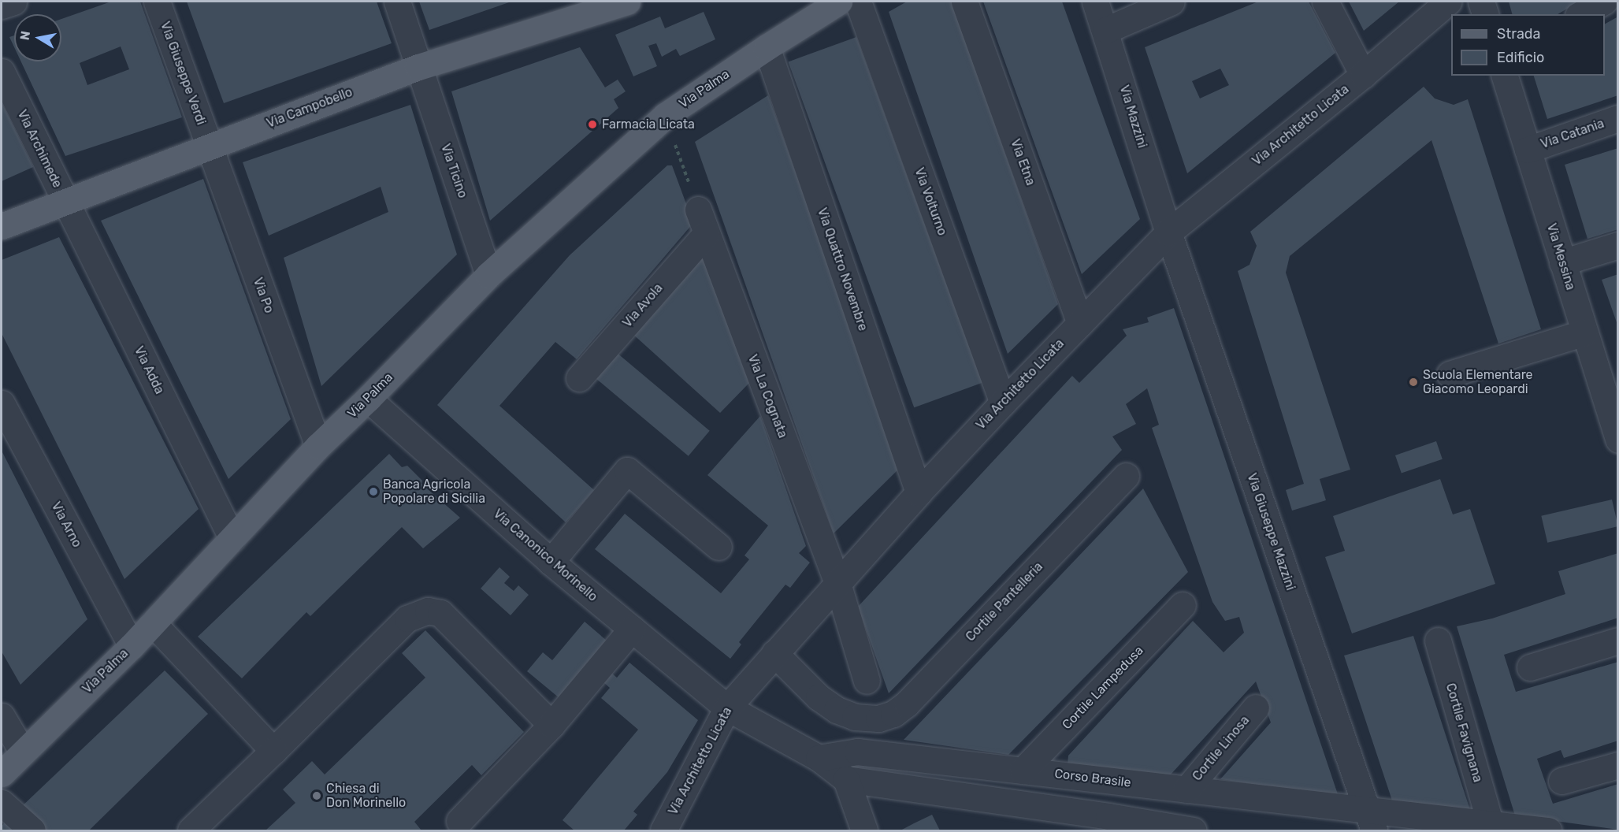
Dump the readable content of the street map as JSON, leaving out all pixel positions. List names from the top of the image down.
{
  "streets": {
    "main road": ["Via Palma", "Via Campobello"],
    "street": [
      "Via Giuseppe Verdi",
      "Via Mazzini",
      "Via Architetto Licata",
      "Via Catania",
      "Via Archimede",
      "Via Etna",
      "Via Ticino",
      "Via Volturno",
      "Via Messina",
      "Via Quattro Novembre",
      "Via Po",
      "Via Avola",
      "Via Adda",
      "Via La Cognata",
      "Via Arno",
      "Via Giuseppe Mazzini",
      "Via Canonico Morinello",
      "Cortile Pantelleria",
      "Cortile Lampedusa",
      "Cortile Favignana",
      "Cortile Linosa",
      "Corso Brasile"
    ]
  },
  "crossings": [
    ["Via Giuseppe Verdi", "Via Campobello"],
    ["Via Giuseppe Verdi", "Via Po"],
    ["Via Palma", "Via Ticino"],
    ["Via Palma", "Via Quattro Novembre"],
    ["Via Palma", "Via Po"],
    ["Via Palma", "Via Adda"],
    ["Via Palma", "Via Arno"],
    ["Via Palma", "Via Canonico Morinello"],
    ["Via Campobello", "Via Archimede"],
    ["Via Campobello", "Via Ticino"],
    ["Via Campobello", "Via Po"],
    ["Via Campobello", "Via Adda"],
    ["Via Mazzini", "Via Architetto Licata"],
    ["Via Mazzini", "Via Giuseppe Mazzini"],
    ["Via Architetto Licata", "Via Etna"],
    ["Via Architetto Licata", "Via Volturno"],
    ["Via Architetto Licata", "Via Quattro Novembre"],
    ["Via Architetto Licata", "Via La Cognata"],
    ["Via Architetto Licata", "Via Giuseppe Mazzini"],
    ["Via Architetto Licata", "Via Canonico Morinello"],
    ["Via Architetto Licata", "Cortile Pantelleria"],
    ["Via Catania", "Via Messina"],
    ["Via Archimede", "Via Adda"],
    ["Via Avola", "Via La Cognata"],
    ["Via Giuseppe Mazzini", "Corso Brasile"],
    ["Cortile Lampedusa", "Corso Brasile"],
    ["Cortile Linosa", "Corso Brasile"]
  ],
  "places": [
    "Farmacia Licata",
    "Scuola Elementare Giacomo Leopardi",
    "Banca Agricola Popolare di Sicilia",
    "Chiesa di Don Morinello"
  ],
  "legend": ["Strada", "Edificio"],
  "north": "left"
}
